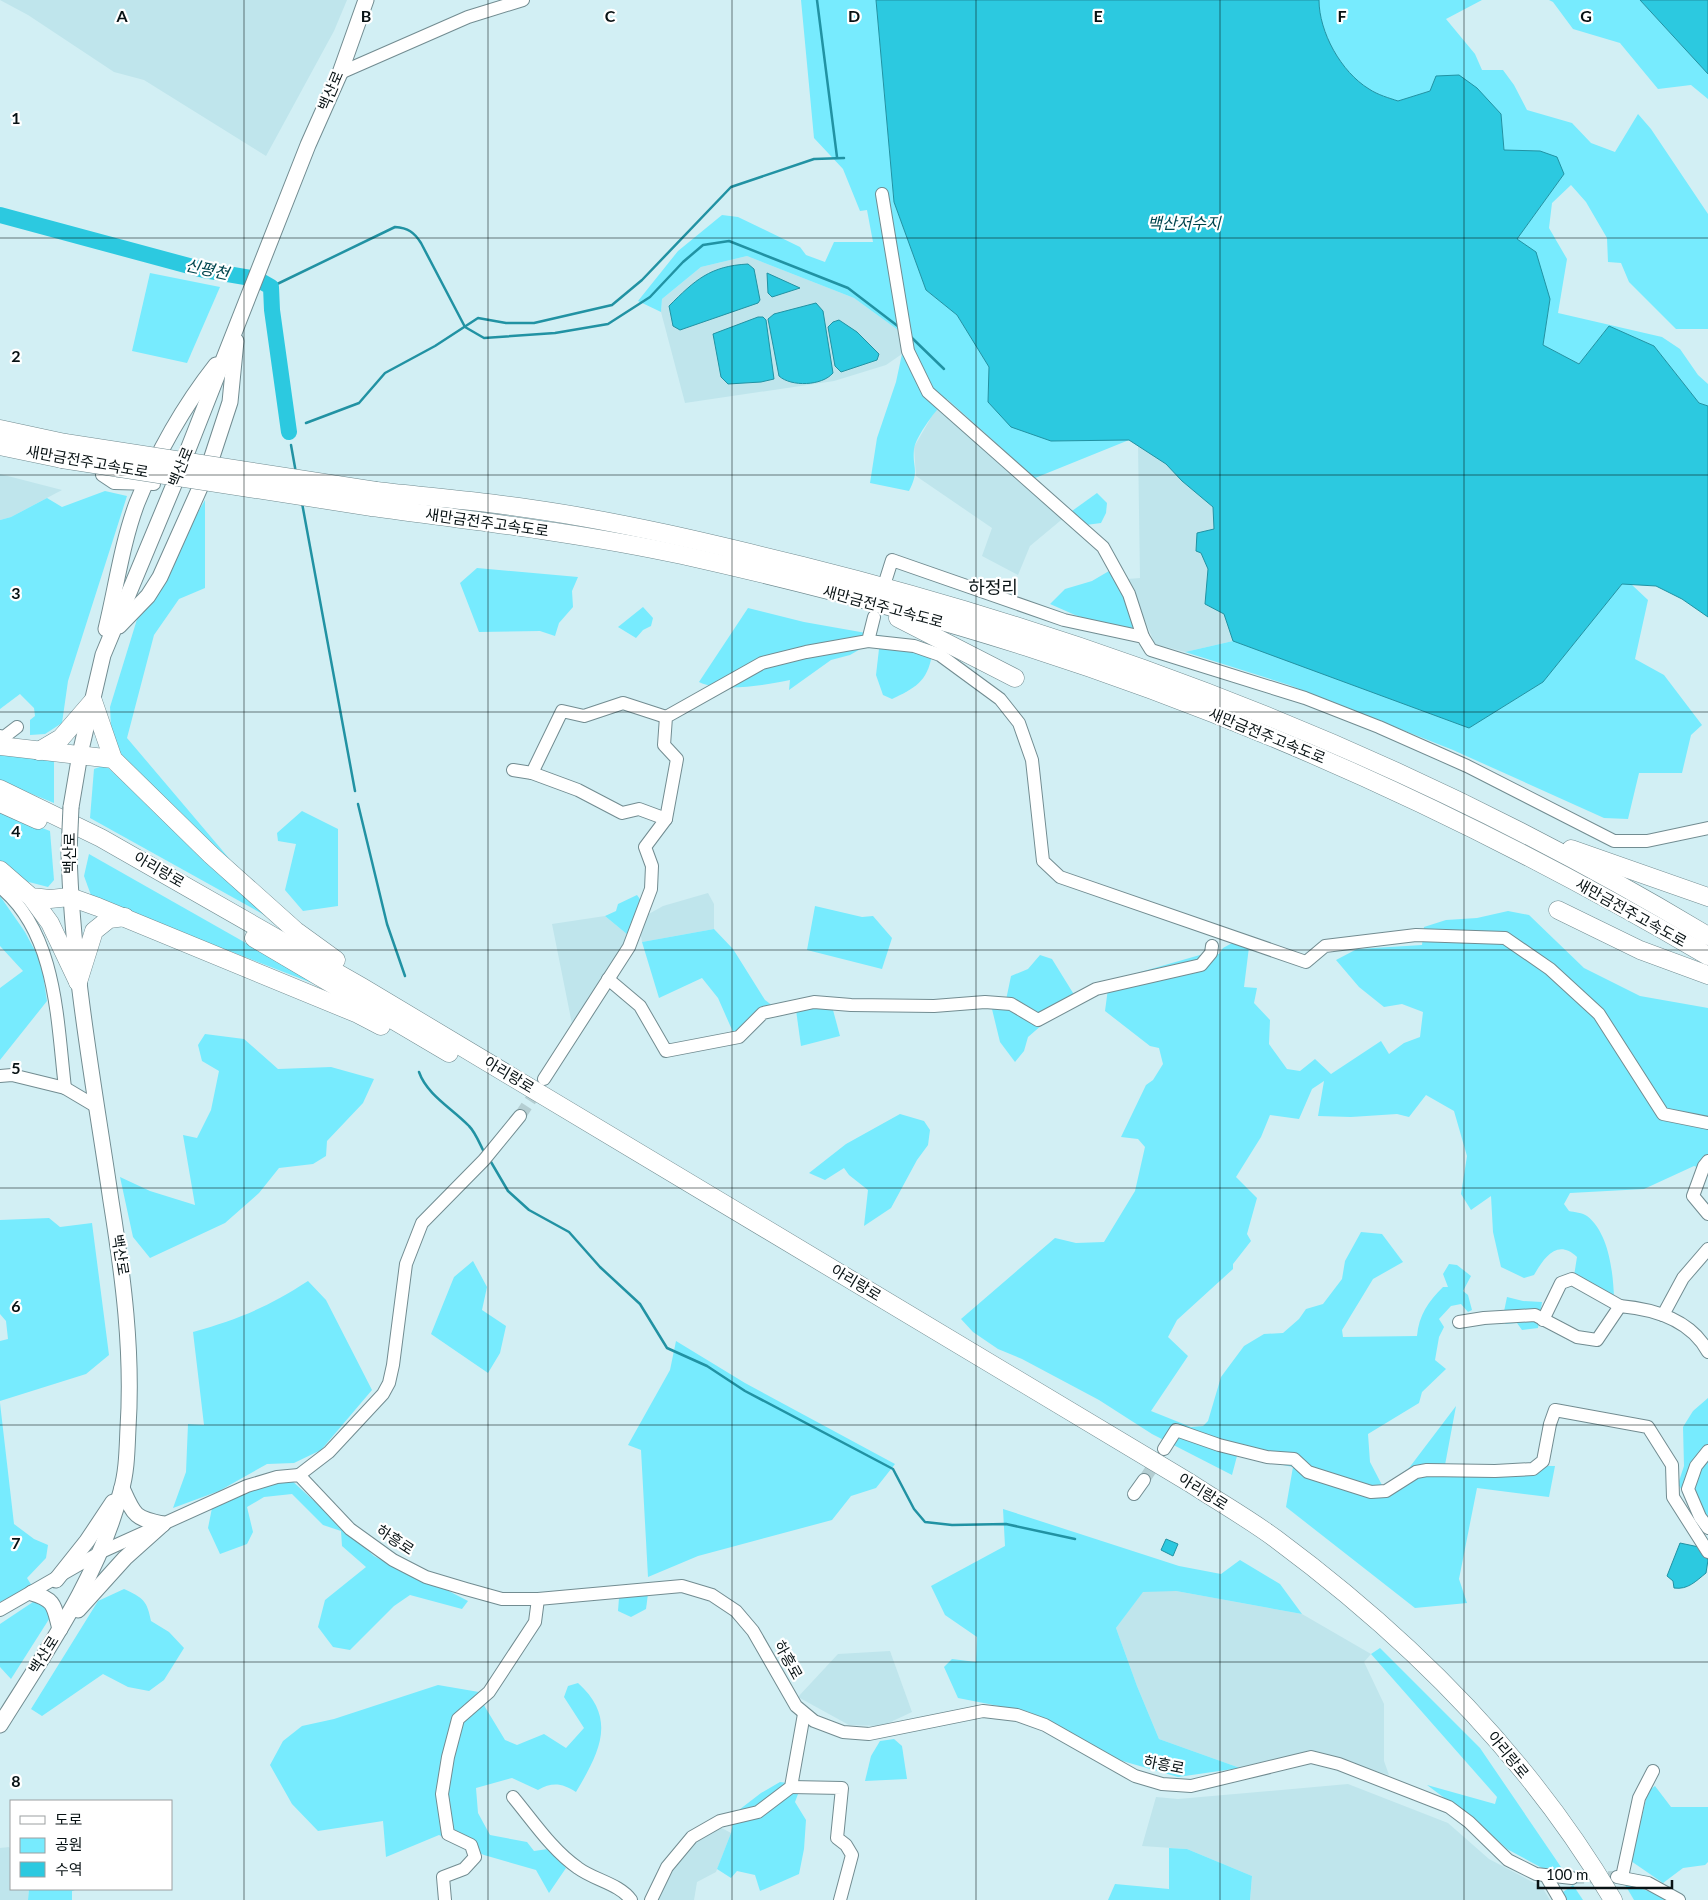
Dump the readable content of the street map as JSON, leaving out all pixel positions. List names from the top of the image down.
{
  "streets": {
    "highway": ["새만금전주고속도로", "아리랑로"],
    "main road": ["백산로"],
    "street": ["하흥로"]
  },
  "districts": ["하정리"],
  "water": ["백산저수지", "신평천"],
  "legend": ["도로", "공원", "수역"],
  "scale_bar": "100 m",
  "grid": {
    "columns": [
      "A",
      "B",
      "C",
      "D",
      "E",
      "F",
      "G"
    ],
    "rows": [
      "1",
      "2",
      "3",
      "4",
      "5",
      "6",
      "7",
      "8"
    ]
  }
}
